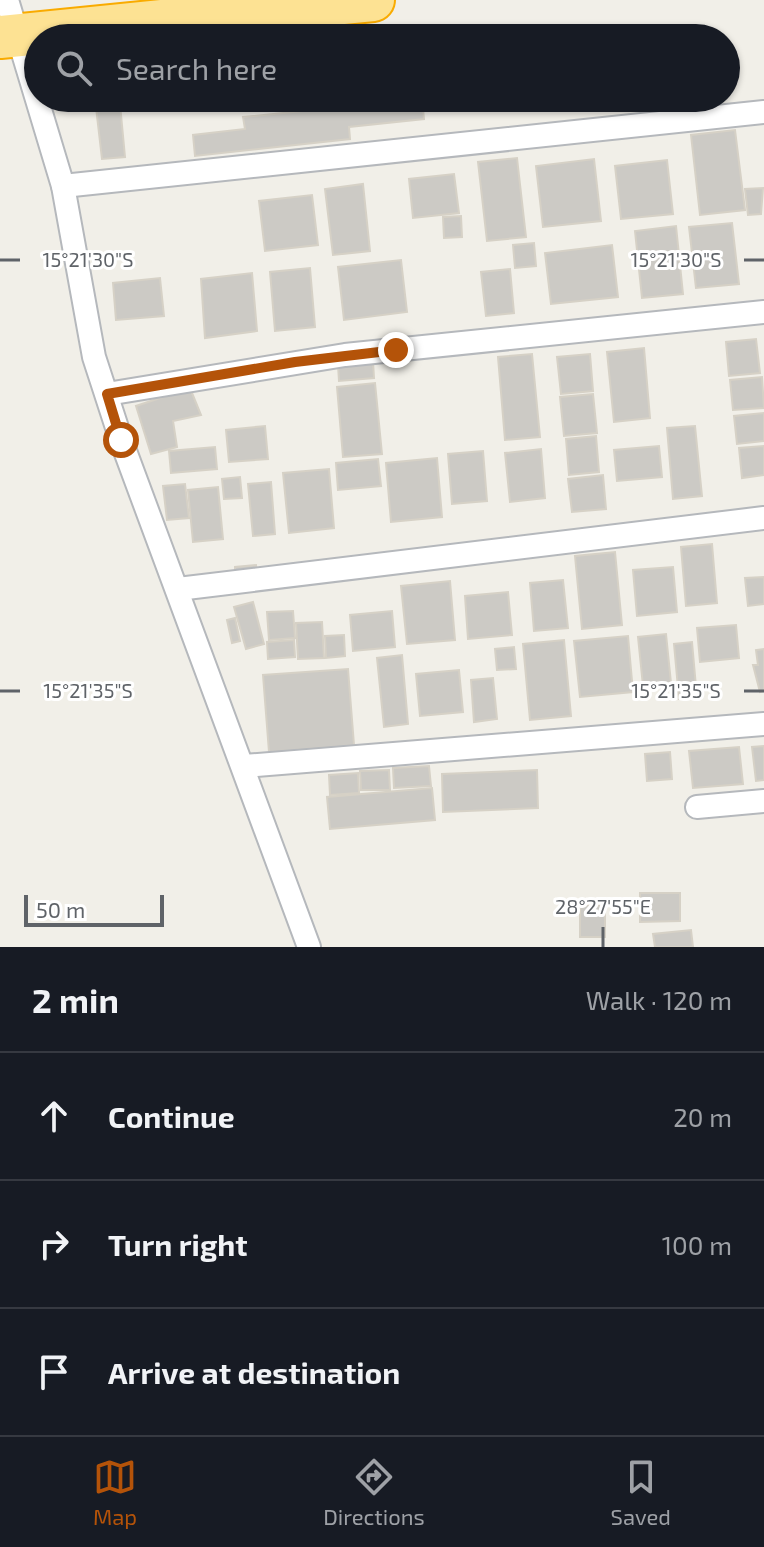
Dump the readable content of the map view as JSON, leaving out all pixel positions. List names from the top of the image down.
{
  "scale_bar": "50 m",
  "page": {
    "search": "Search here",
    "scale": "50 m",
    "heading": ["2 min", "Walk · 120 m"],
    "list": [
      ["Continue", "20 m"],
      ["Turn right", "100 m"],
      "Arrive at destination"
    ],
    "nav": ["Map", "Directions", "Saved"]
  },
  "coordinates": ["15°21'30\"S", "15°21'35\"S", "28°27'55\"E"]
}
